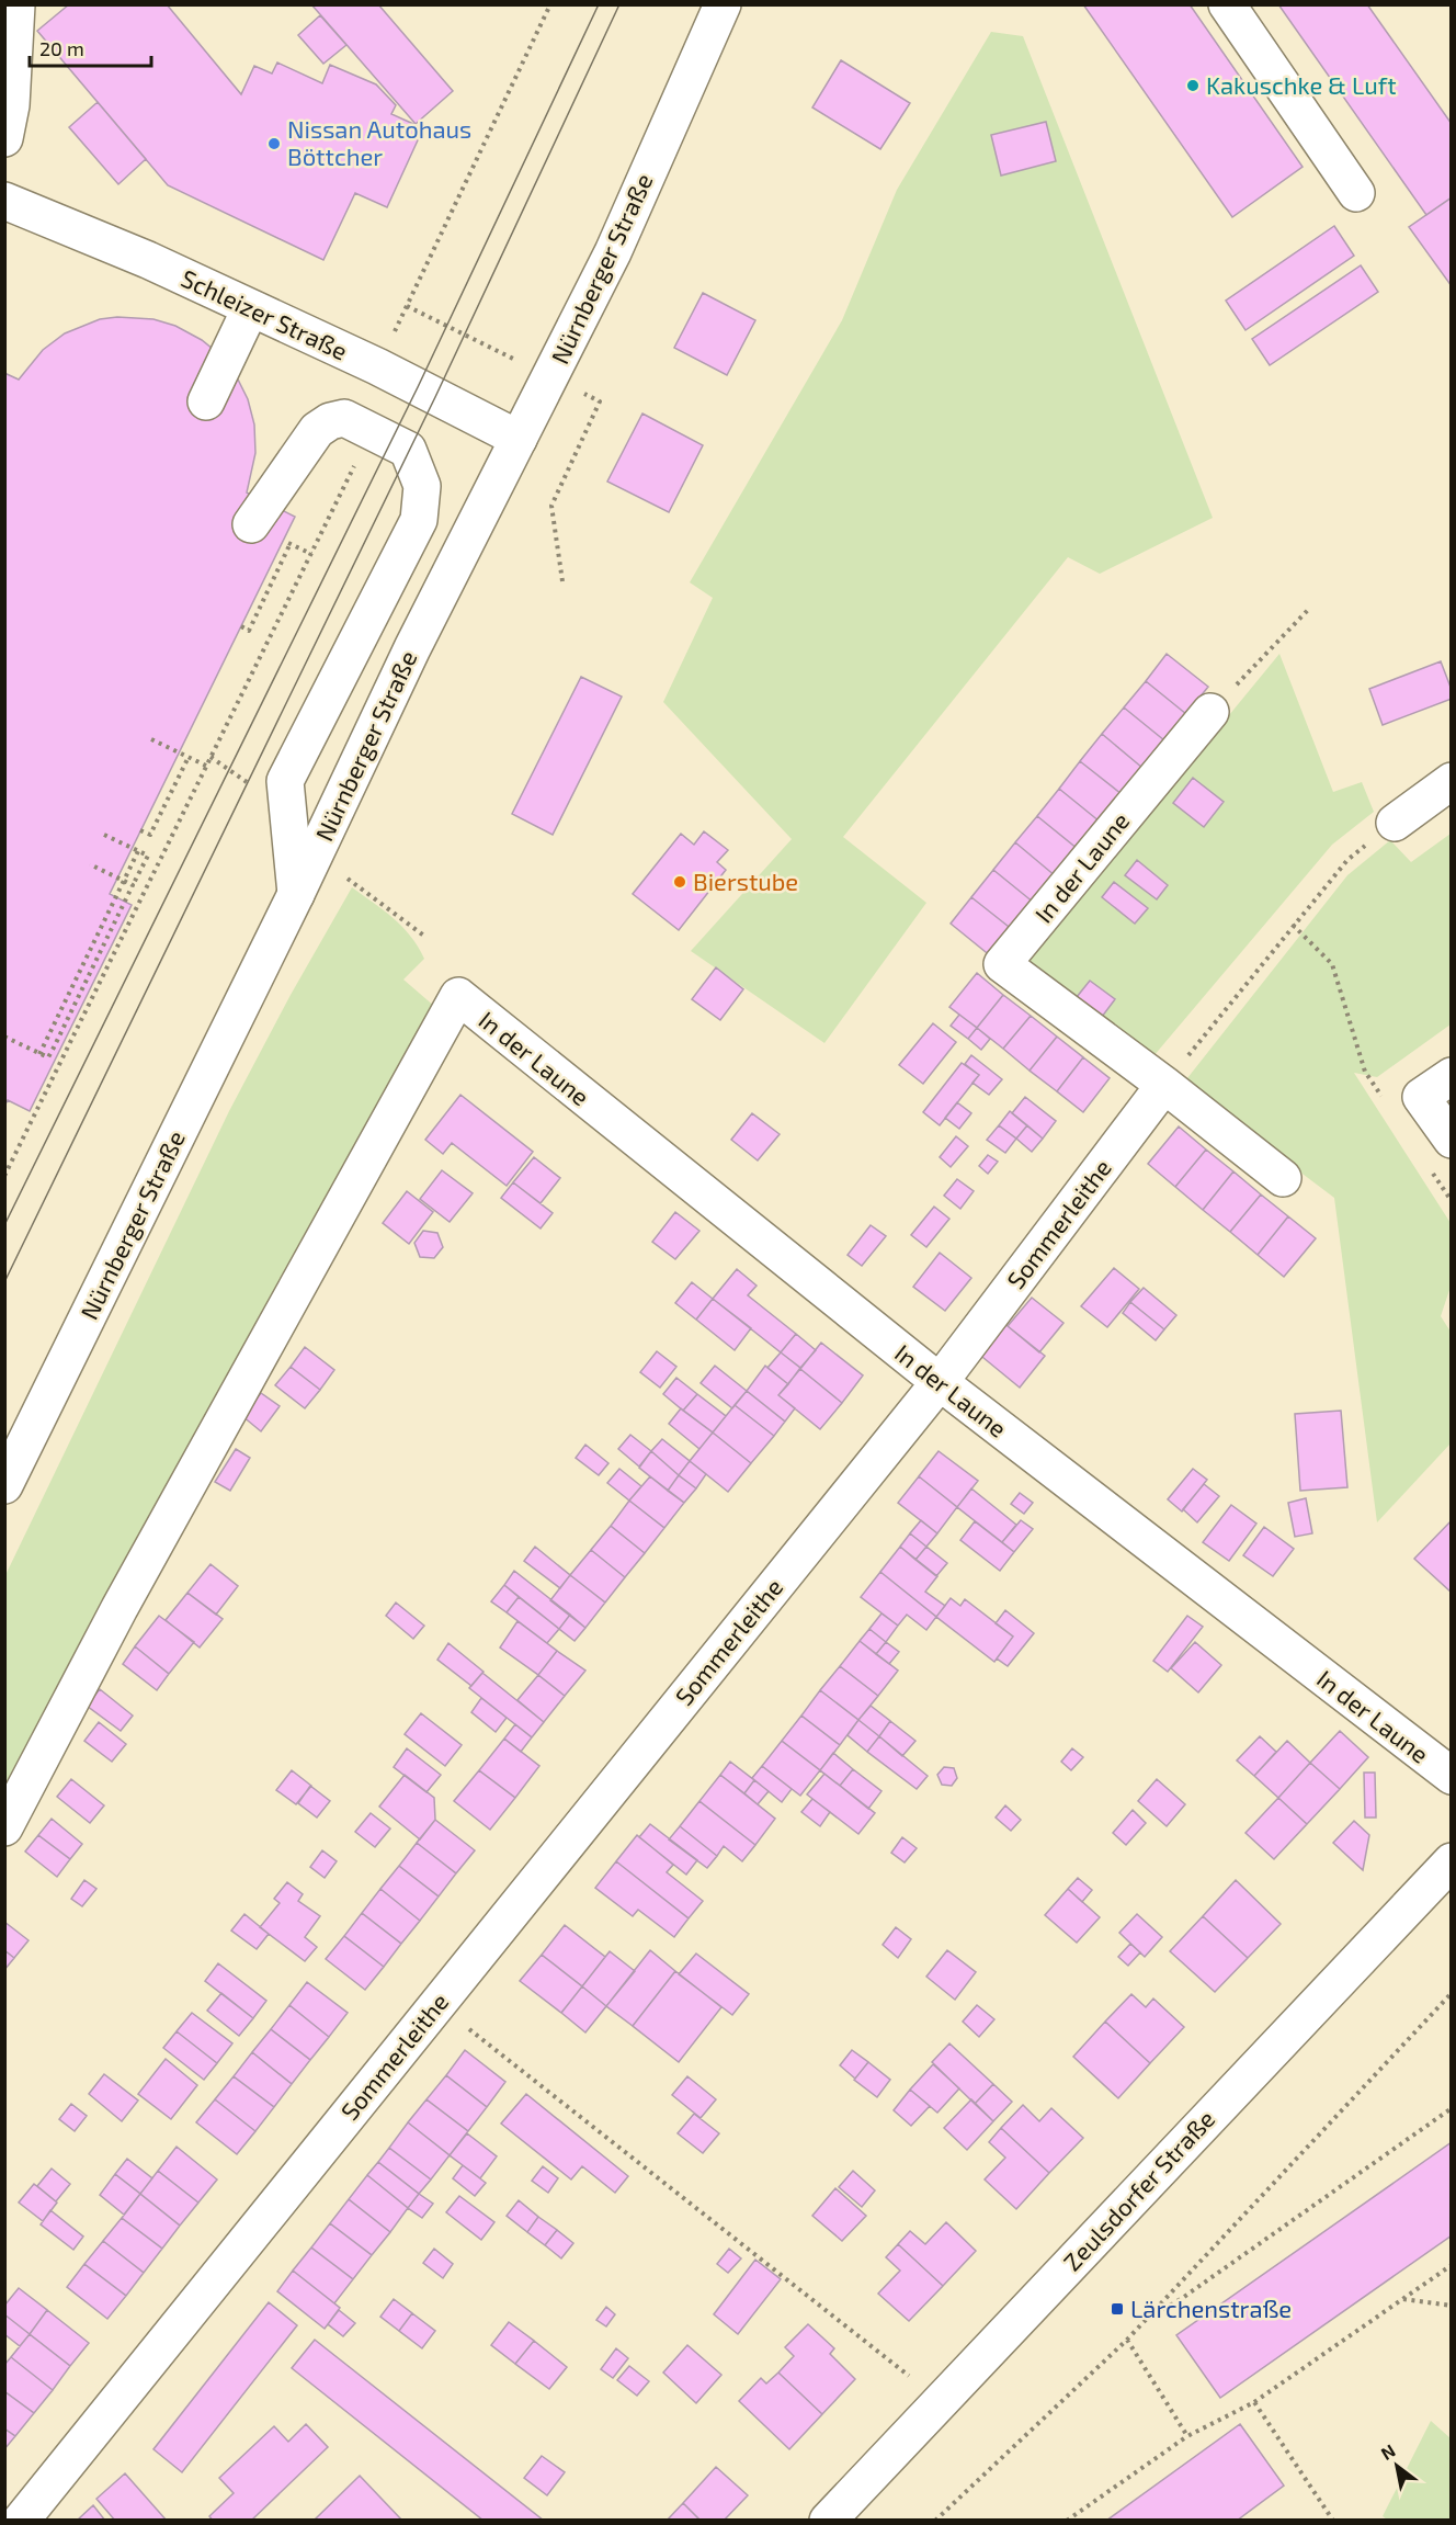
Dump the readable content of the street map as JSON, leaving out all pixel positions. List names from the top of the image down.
{
  "streets": {
    "street": [
      "Nürnberger Straße",
      "Schleizer Straße",
      "In der Laune",
      "Sommerleithe",
      "Zeulsdorfer Straße"
    ]
  },
  "crossings": [
    ["Nürnberger Straße", "Schleizer Straße"],
    ["In der Laune", "Sommerleithe"]
  ],
  "places": {
    "other": ["Kakuschke & Luft", "Nissan Autohaus Böttcher", "Bierstube"],
    "transit": ["Lärchenstraße"]
  },
  "scale_bar": "20 m",
  "north": "top left"
}
